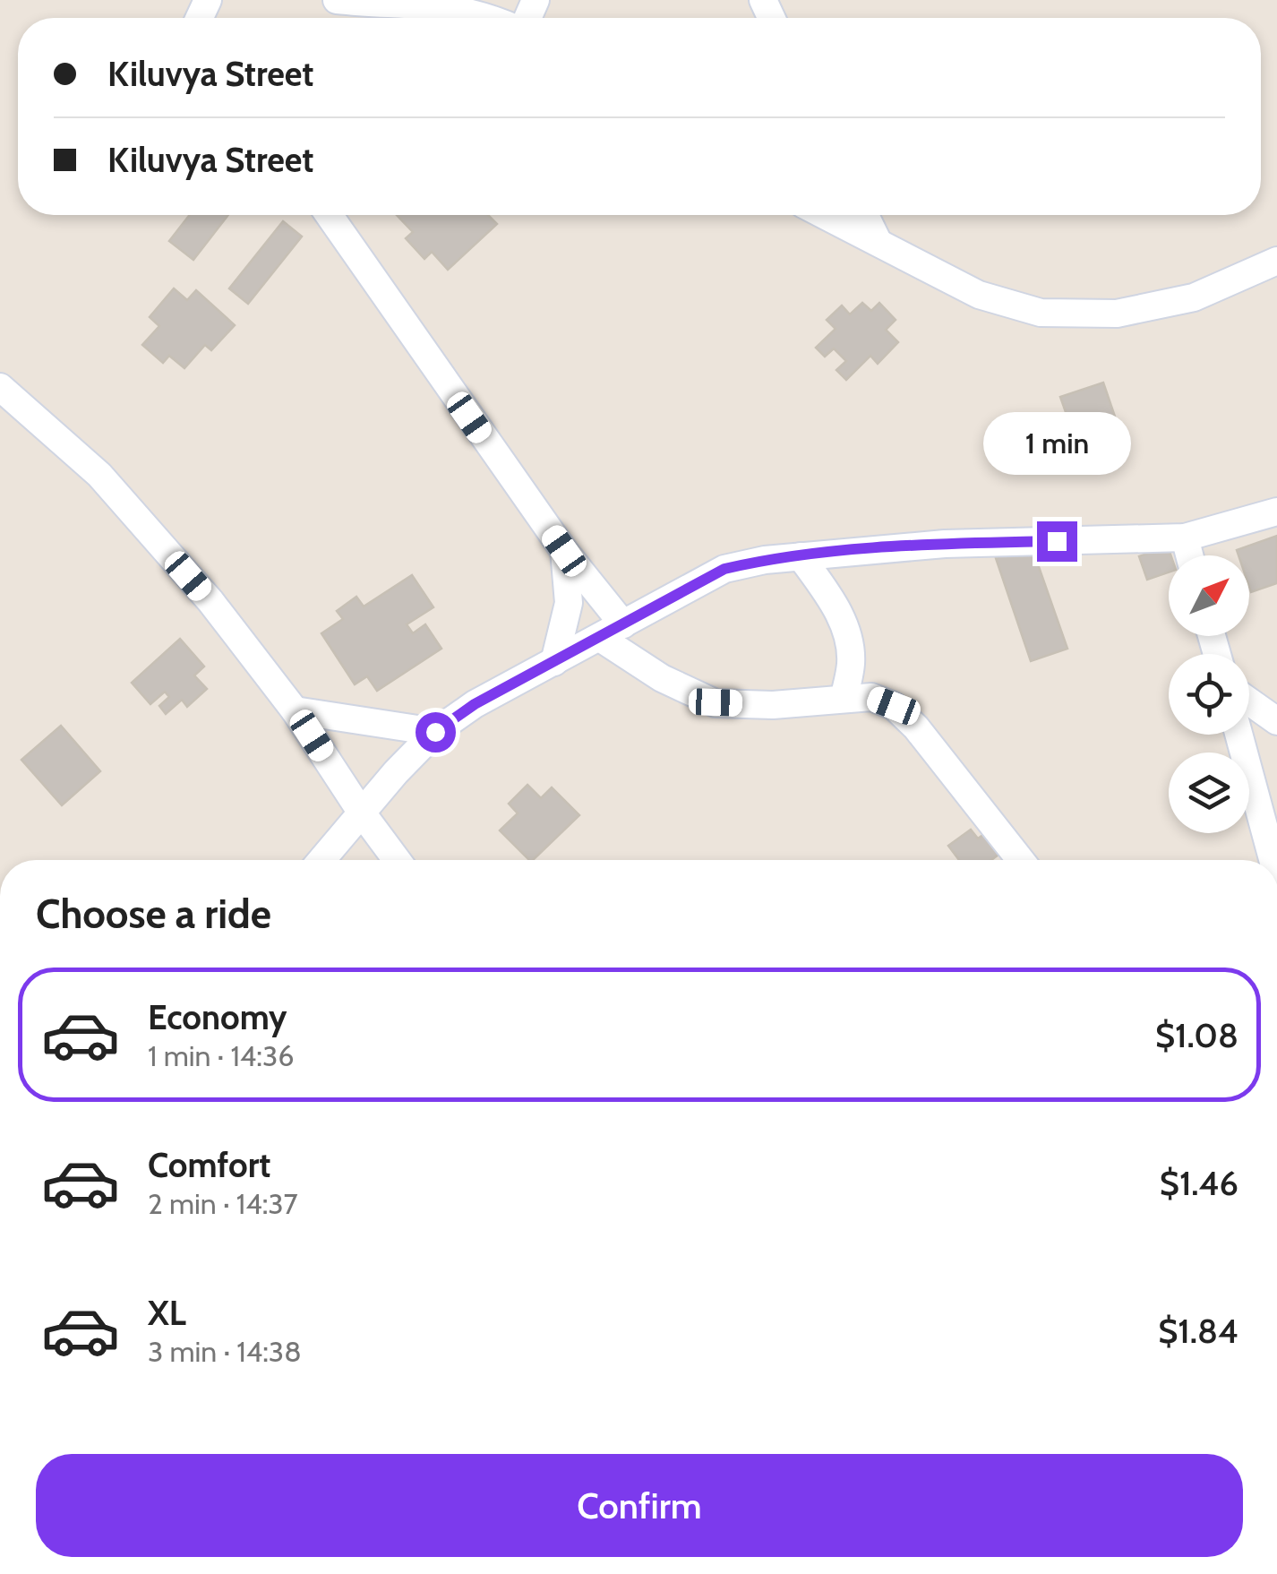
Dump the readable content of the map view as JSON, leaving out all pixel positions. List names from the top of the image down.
{
  "north": "top right",
  "page": {
    "banner": ["Kiluvya Street", "Kiluvya Street"],
    "bubble": "1 min",
    "heading": "Choose a ride",
    "list": [
      {
        "name": "Economy",
        "note": "1 min · 14:36",
        "value": "$1.08"
      },
      {
        "name": "Comfort",
        "note": "2 min · 14:37",
        "value": "$1.46"
      },
      {
        "name": "XL",
        "note": "3 min · 14:38",
        "value": "$1.84"
      }
    ],
    "buttons": "Confirm"
  }
}
